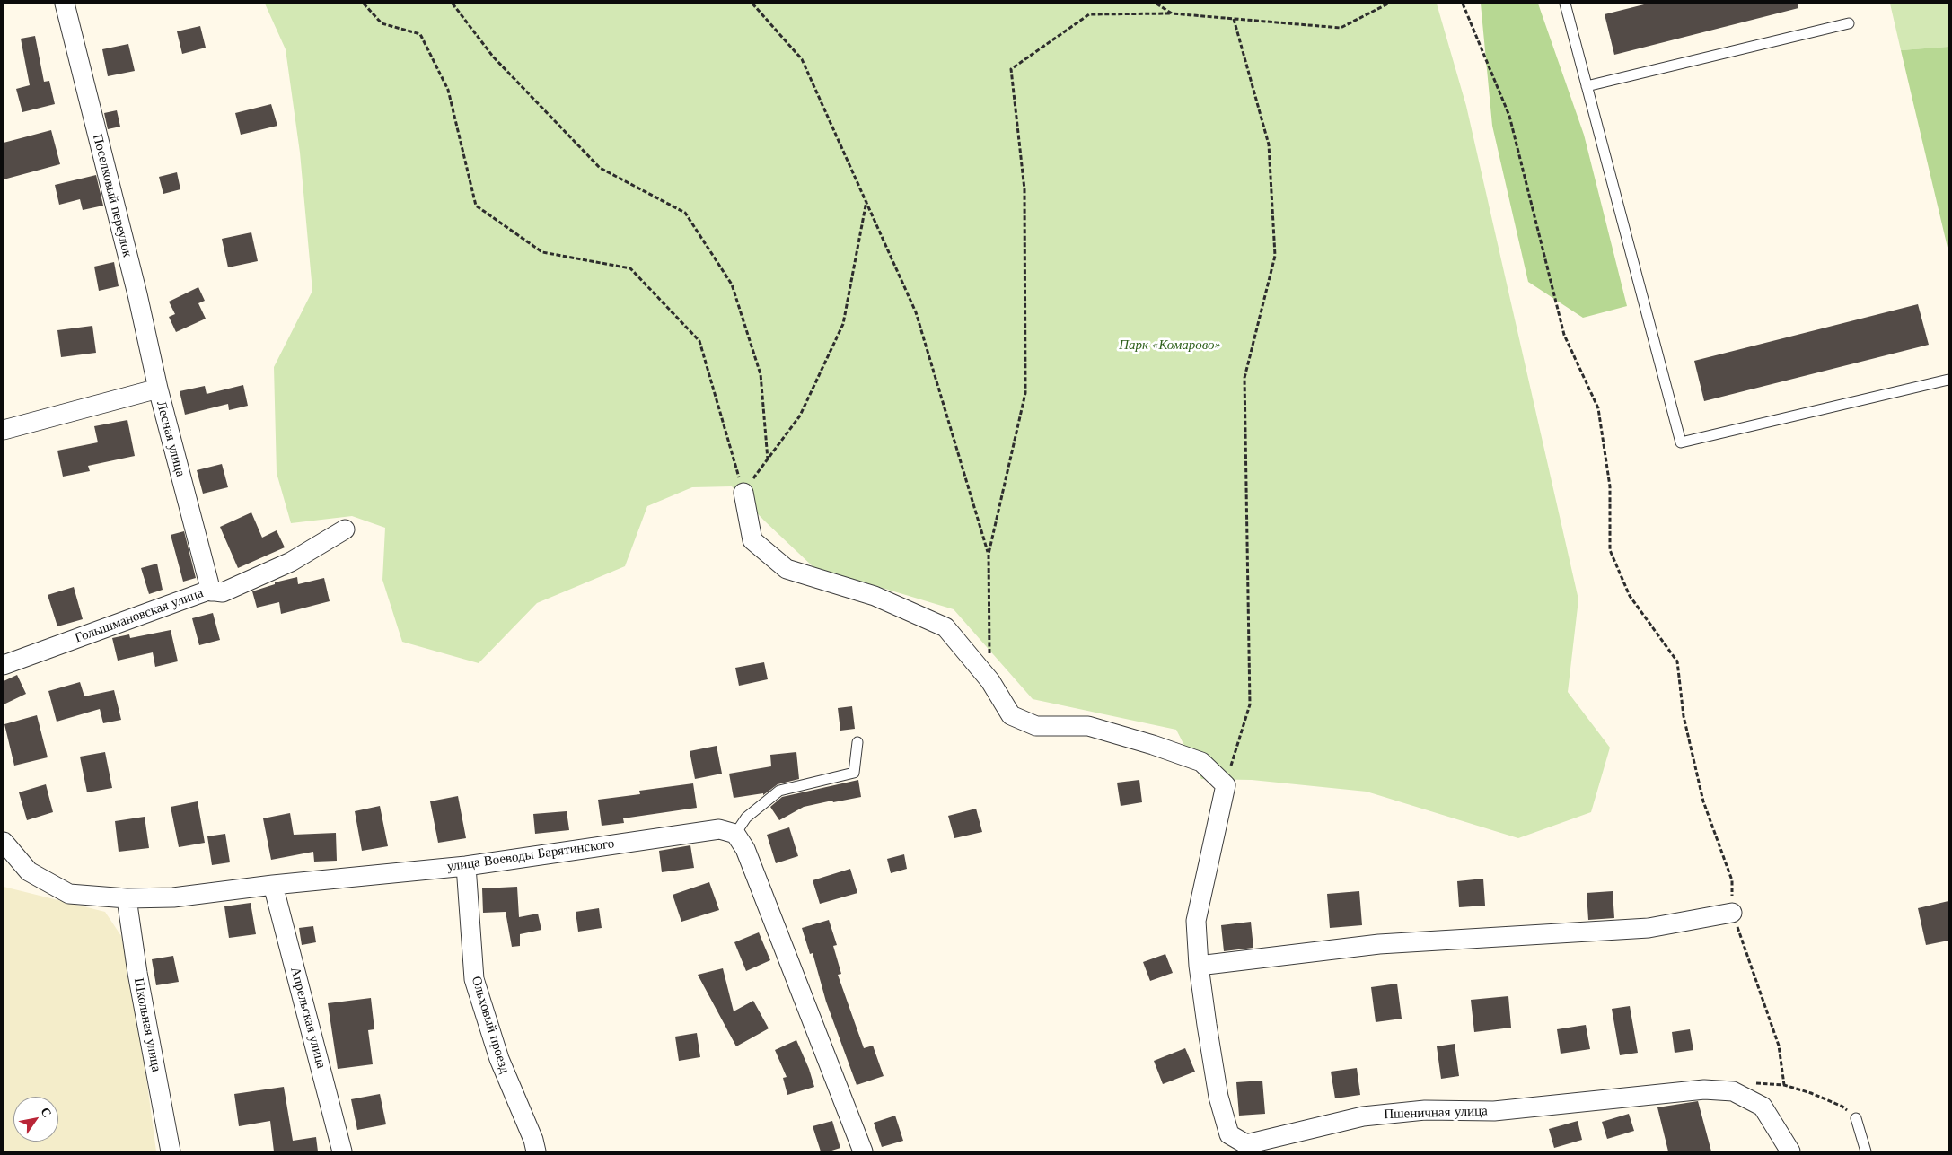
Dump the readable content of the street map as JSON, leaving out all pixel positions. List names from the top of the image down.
{
  "streets": {
    "street": [
      "Поселковый переулок",
      "Лесная улица",
      "Голышмановская улица",
      "улица Воеводы Барятинского",
      "Апрельская улица",
      "Школьная улица",
      "Ольховый проезд",
      "Пшеничная улица"
    ]
  },
  "crossings": [
    ["Поселковый переулок", "Лесная улица"],
    ["Лесная улица", "Голышмановская улица"],
    ["улица Воеводы Барятинского", "Апрельская улица"],
    ["улица Воеводы Барятинского", "Школьная улица"],
    ["улица Воеводы Барятинского", "Ольховый проезд"]
  ],
  "parks": ["Парк «Комарово»"],
  "north": "top right"
}
